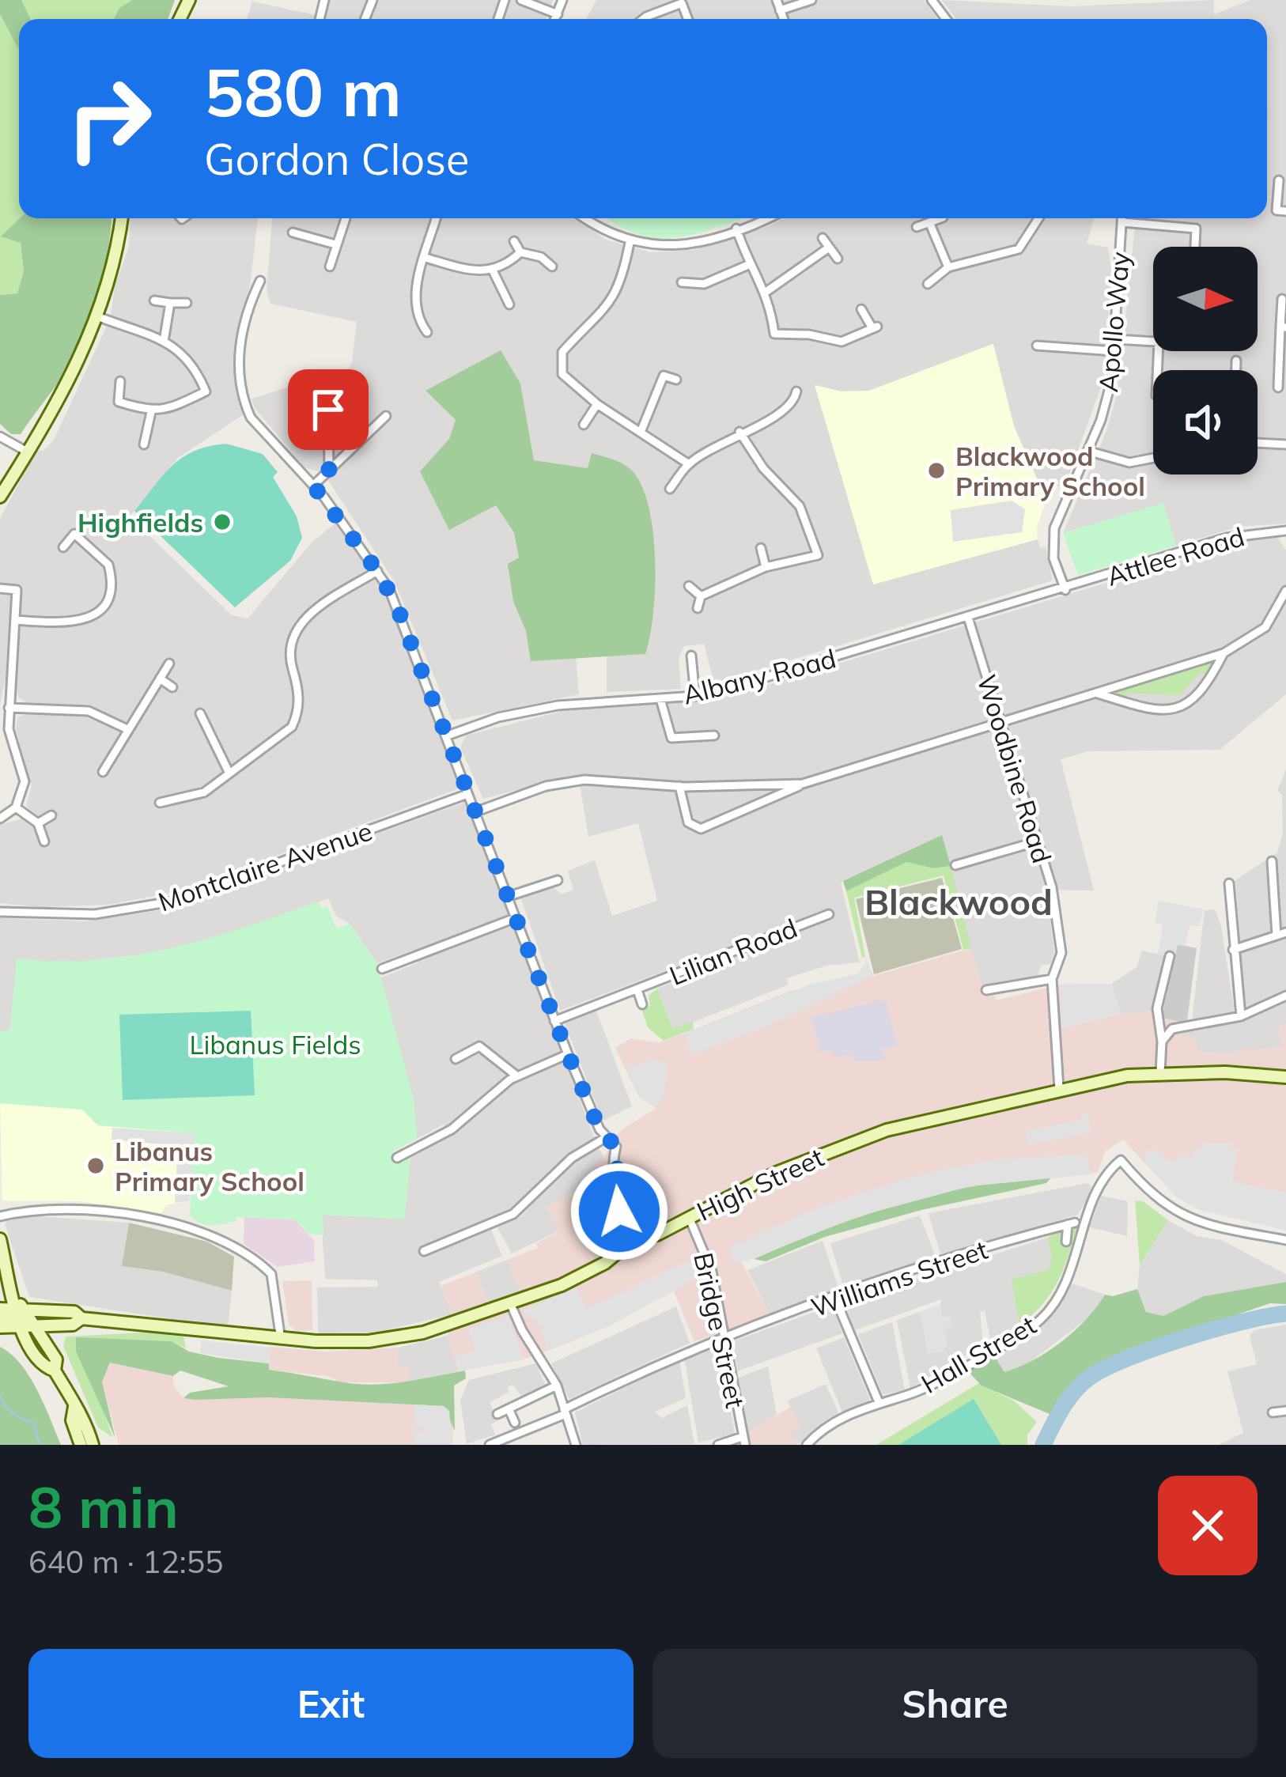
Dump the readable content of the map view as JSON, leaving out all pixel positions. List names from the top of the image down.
{
  "streets": {
    "main road": ["High Street"],
    "street": [
      "Apollo Way",
      "Attlee Road",
      "Albany Road",
      "Woodbine Road",
      "Montclaire Avenue",
      "Lilian Road",
      "Williams Street",
      "Bridge Street",
      "Hall Street"
    ]
  },
  "crossings": [
    ["Apollo Way", "Attlee Road"],
    ["Apollo Way", "Albany Road"],
    ["Attlee Road", "Albany Road"],
    ["Albany Road", "Woodbine Road"],
    ["Woodbine Road", "High Street"],
    ["High Street", "Bridge Street"],
    ["Williams Street", "Bridge Street"]
  ],
  "districts": ["Blackwood"],
  "parks": ["Libanus Fields"],
  "places": ["Blackwood Primary School", "Highfields", "Libanus Primary School"],
  "north": "right",
  "page": {
    "turn": ["580 m", "Gordon Close"],
    "heading": ["8 min", "640 m · 12:55"],
    "buttons": ["Exit", "Share"]
  }
}
